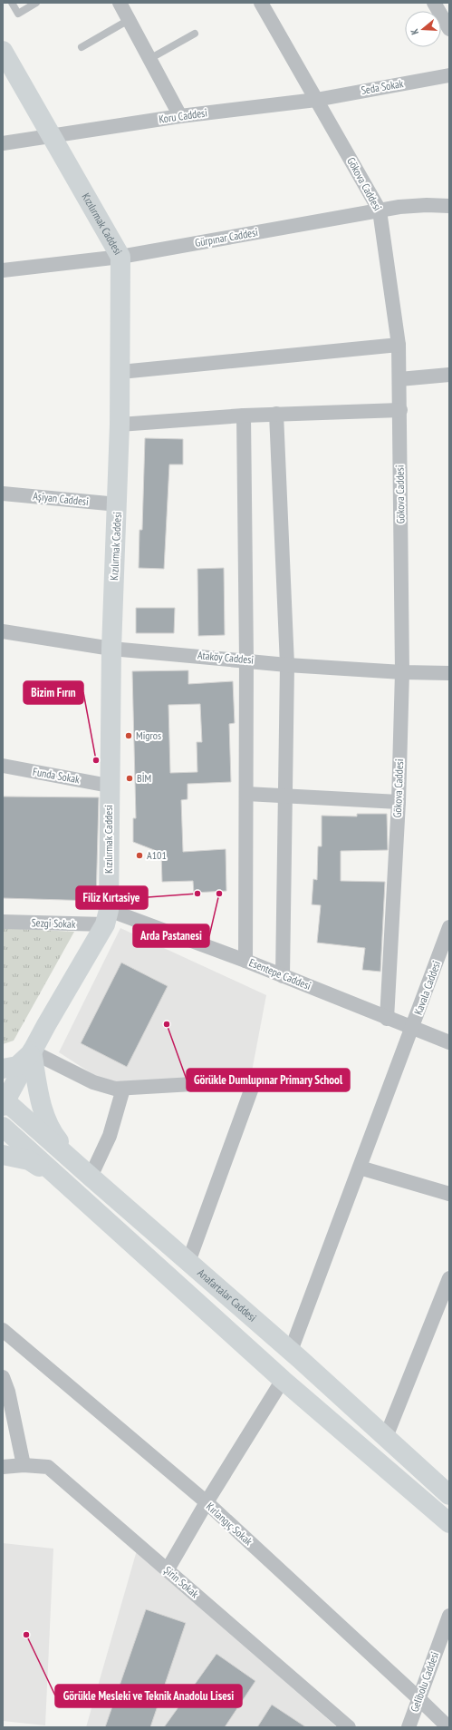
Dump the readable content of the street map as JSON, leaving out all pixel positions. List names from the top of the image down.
{
  "streets": {
    "street": [
      "Seda Sokak",
      "Koru Caddesi",
      "Gökova Caddesi",
      "Kızılırmak Caddesi",
      "Gürpınar Caddesi",
      "Aşiyan Caddesi",
      "Ataköy Caddesi",
      "Funda Sokak",
      "Sezgi Sokak",
      "Esentepe Caddesi",
      "Kavala Caddesi",
      "Anafartalar Caddesi",
      "Kırlangıç Sokak",
      "Şirin Sokak",
      "Gelibolu Caddesi"
    ]
  },
  "crossings": [
    ["Seda Sokak", "Koru Caddesi"],
    ["Seda Sokak", "Gökova Caddesi"],
    ["Koru Caddesi", "Gökova Caddesi"],
    ["Koru Caddesi", "Kızılırmak Caddesi"],
    ["Gökova Caddesi", "Gürpınar Caddesi"],
    ["Gökova Caddesi", "Ataköy Caddesi"],
    ["Gökova Caddesi", "Esentepe Caddesi"],
    ["Kızılırmak Caddesi", "Gürpınar Caddesi"],
    ["Kızılırmak Caddesi", "Aşiyan Caddesi"],
    ["Kızılırmak Caddesi", "Ataköy Caddesi"],
    ["Kızılırmak Caddesi", "Funda Sokak"],
    ["Kızılırmak Caddesi", "Sezgi Sokak"],
    ["Kızılırmak Caddesi", "Esentepe Caddesi"],
    ["Sezgi Sokak", "Esentepe Caddesi"],
    ["Esentepe Caddesi", "Kavala Caddesi"],
    ["Kavala Caddesi", "Anafartalar Caddesi"],
    ["Kırlangıç Sokak", "Gelibolu Caddesi"]
  ],
  "places": [
    "Migros",
    "Bizim Fırın",
    "BİM",
    "A101",
    "Filiz Kırtasiye",
    "Arda Pastanesi",
    "Görükle Dumlupınar Primary School",
    "Görükle Mesleki ve Teknik Anadolu Lisesi"
  ],
  "north": "left"
}
